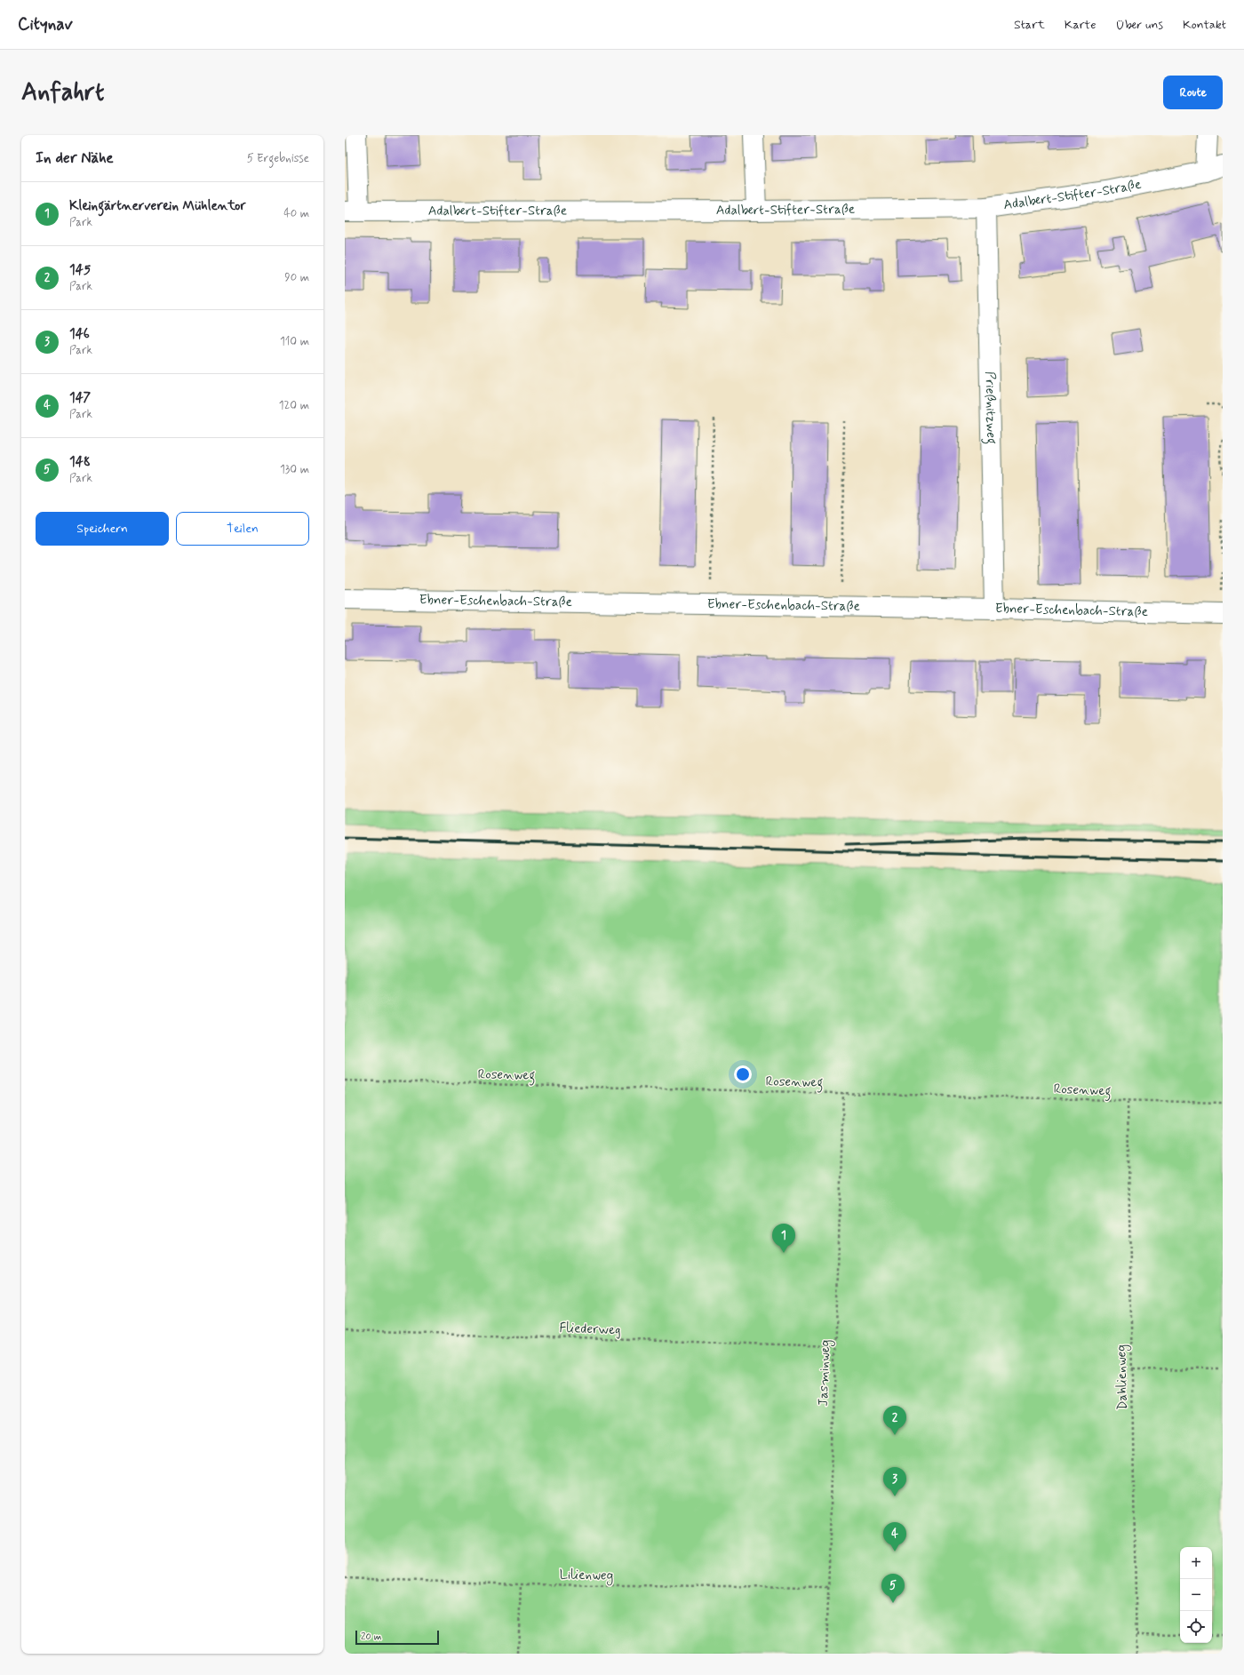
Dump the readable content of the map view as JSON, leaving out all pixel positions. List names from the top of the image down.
{
  "streets": {
    "street": ["Adalbert-Stifter-Straße", "Prießnitzweg", "Ebner-Eschenbach-Straße"],
    "path": [
      "Rosenweg",
      "Fliederweg",
      "Jasminweg",
      "Dahlienweg",
      "Lilienweg"
    ]
  },
  "crossings": [
    ["Adalbert-Stifter-Straße", "Prießnitzweg"],
    ["Prießnitzweg", "Ebner-Eschenbach-Straße"],
    ["Rosenweg", "Jasminweg"],
    ["Rosenweg", "Dahlienweg"],
    ["Fliederweg", "Jasminweg"],
    ["Jasminweg", "Lilienweg"]
  ],
  "scale_bar": "20 m",
  "page": {
    "header": "Citynav",
    "nav": [
      "Start",
      "Karte",
      "Über uns",
      "Kontakt"
    ],
    "buttons": [
      "Route",
      ["Speichern", "Teilen"]
    ],
    "title": "Anfahrt",
    "heading": ["In der Nähe", "5 Ergebnisse"],
    "list": [
      {
        "mark": "1",
        "name": "Kleingärtnerverein Mühlentor",
        "note": "Park",
        "value": "40 m"
      },
      {
        "mark": "2",
        "name": "145",
        "note": "Park",
        "value": "90 m"
      },
      {
        "mark": "3",
        "name": "146",
        "note": "Park",
        "value": "110 m"
      },
      {
        "mark": "4",
        "name": "147",
        "note": "Park",
        "value": "120 m"
      },
      {
        "mark": "5",
        "name": "148",
        "note": "Park",
        "value": "130 m"
      }
    ],
    "pins": [
      "1",
      "2",
      "3",
      "4",
      "5"
    ],
    "map_buttons": ["+", "−"],
    "scale": "20 m"
  }
}
